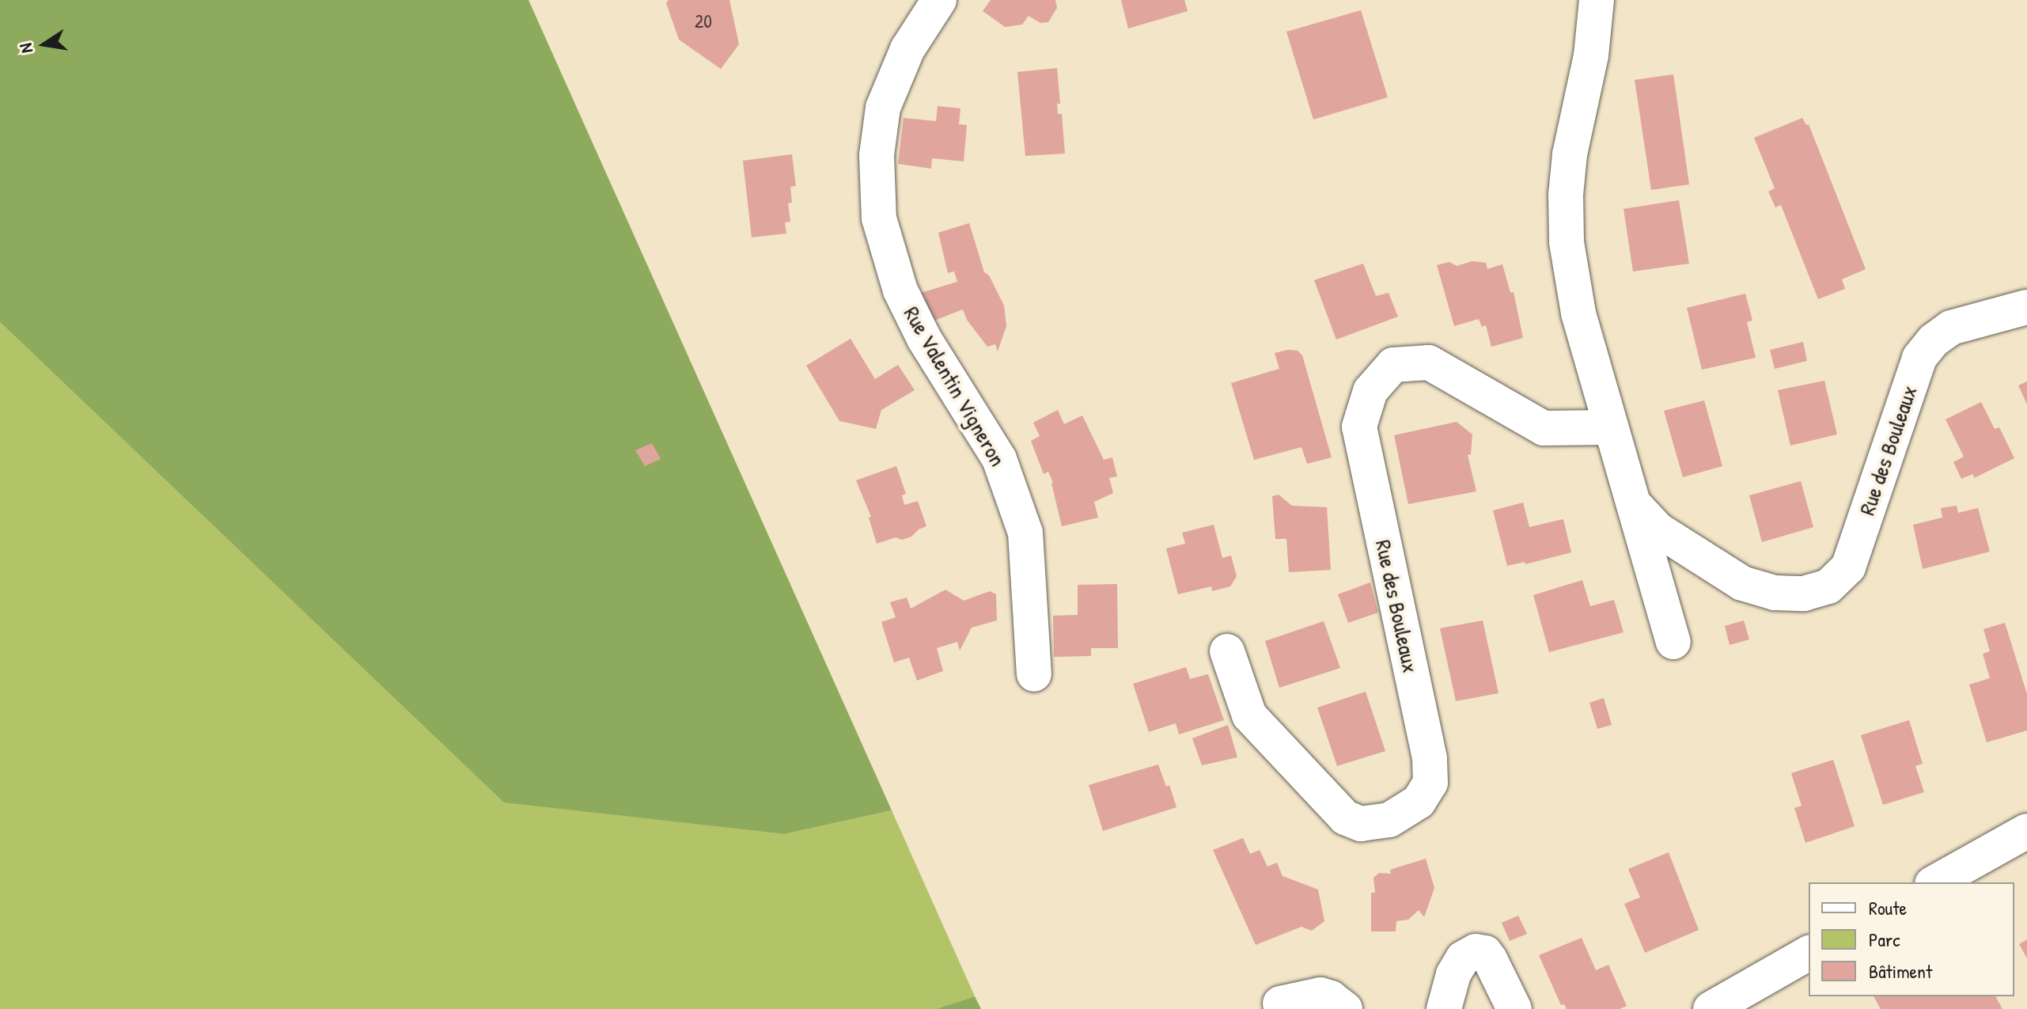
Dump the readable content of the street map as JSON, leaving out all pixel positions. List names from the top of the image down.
{
  "streets": {
    "street": ["Rue Valentin Vigneron", "Rue des Bouleaux"]
  },
  "house_numbers": ["20"],
  "legend": ["Route", "Parc", "Bâtiment"],
  "north": "left"
}
